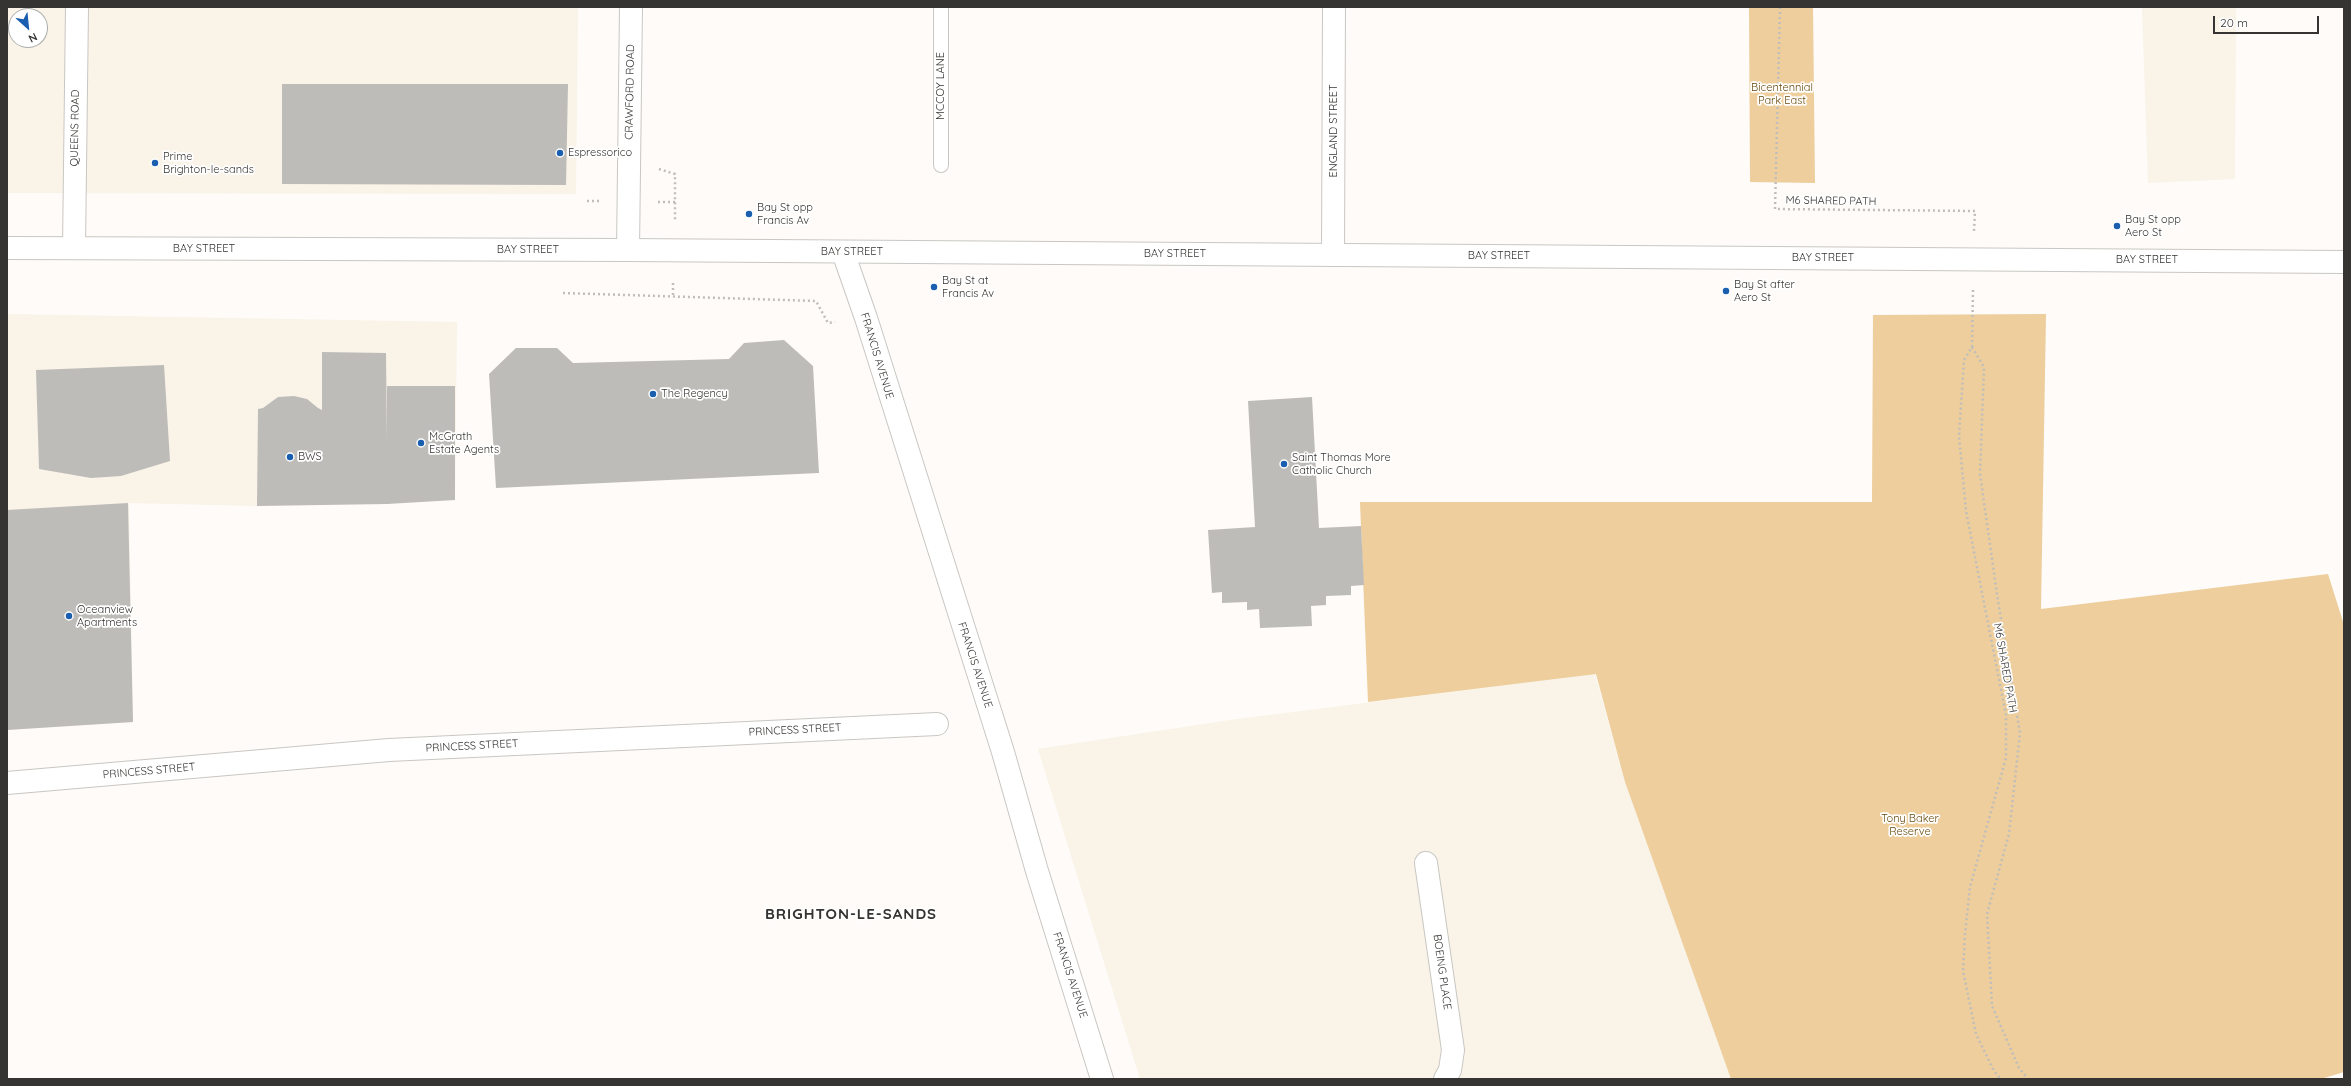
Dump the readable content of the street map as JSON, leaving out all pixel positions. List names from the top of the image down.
{
  "streets": {
    "street": [
      "CRAWFORD ROAD",
      "QUEENS ROAD",
      "ENGLAND STREET",
      "BAY STREET",
      "FRANCIS AVENUE",
      "PRINCESS STREET",
      "BOEING PLACE"
    ],
    "lane": ["MCCOY LANE"],
    "path": ["M6 SHARED PATH"]
  },
  "crossings": [
    ["CRAWFORD ROAD", "BAY STREET"],
    ["QUEENS ROAD", "BAY STREET"],
    ["ENGLAND STREET", "BAY STREET"],
    ["BAY STREET", "FRANCIS AVENUE"]
  ],
  "districts": ["BRIGHTON-LE-SANDS"],
  "parks": ["Bicentennial Park East", "Tony Baker Reserve"],
  "places": [
    "Espressorico",
    "Prime Brighton-le-sands",
    "Bay St opp Francis Av",
    "Bay St opp Aero St",
    "Bay St at Francis Av",
    "Bay St after Aero St",
    "The Regency",
    "McGrath Estate Agents",
    "BWS",
    "Saint Thomas More Catholic Church",
    "Oceanview Apartments"
  ],
  "scale_bar": "20 m",
  "north": "bottom right"
}
